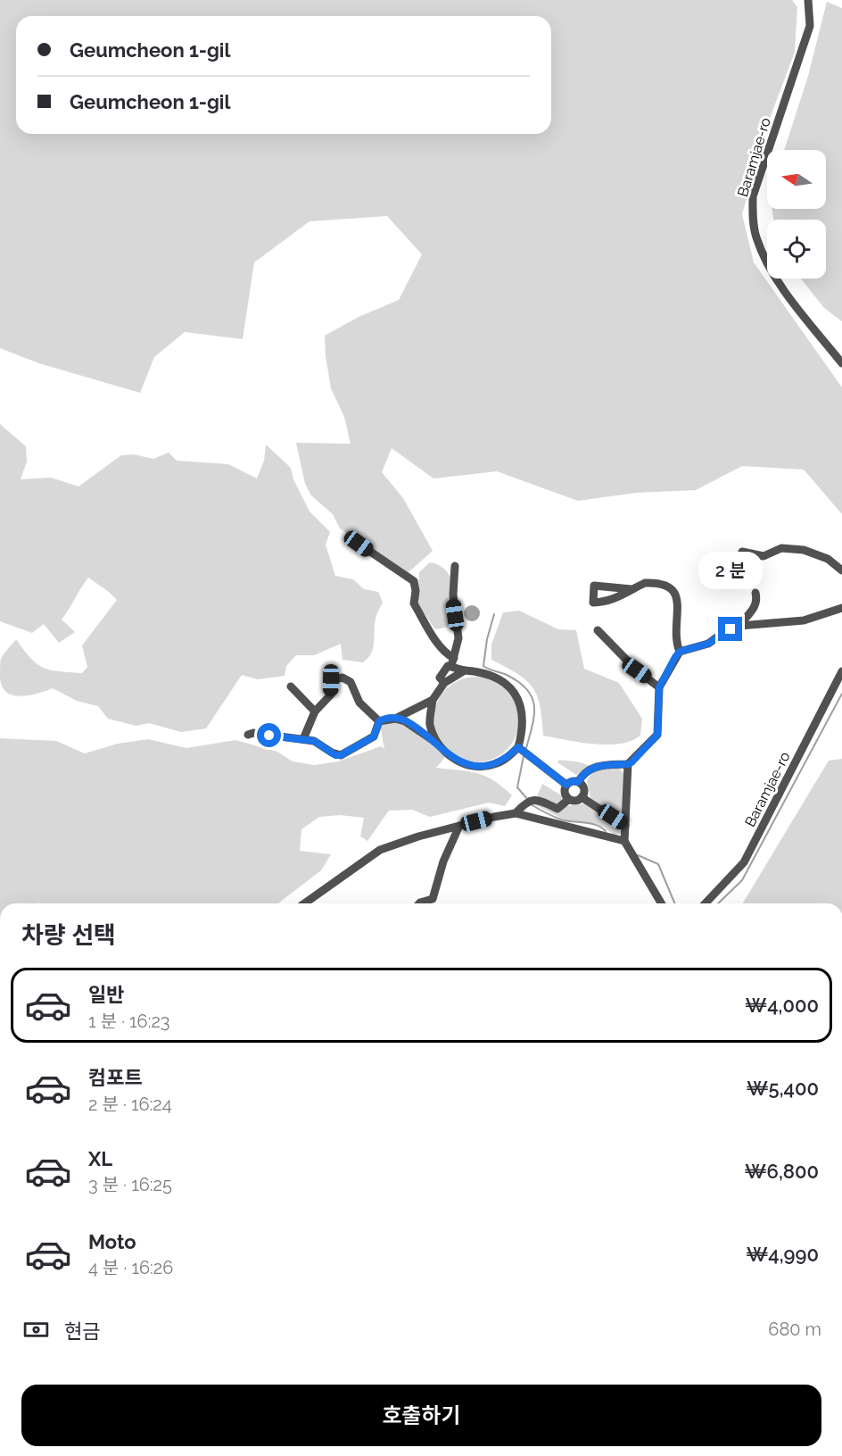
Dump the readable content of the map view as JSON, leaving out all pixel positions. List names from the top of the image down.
{
  "streets": {
    "street": ["Baramjae-ro"]
  },
  "north": "left",
  "page": {
    "banner": ["Geumcheon 1-gil", "Geumcheon 1-gil"],
    "bubble": "2 분",
    "heading": "차량 선택",
    "list": [
      {
        "name": "일반",
        "note": "1 분 · 16:23",
        "value": "₩4,000"
      },
      {
        "name": "컴포트",
        "note": "2 분 · 16:24",
        "value": "₩5,400"
      },
      {
        "name": "XL",
        "note": "3 분 · 16:25",
        "value": "₩6,800"
      },
      {
        "name": "Moto",
        "note": "4 분 · 16:26",
        "value": "₩4,990"
      }
    ],
    "pay": ["현금", "680 m"],
    "buttons": "호출하기"
  }
}
